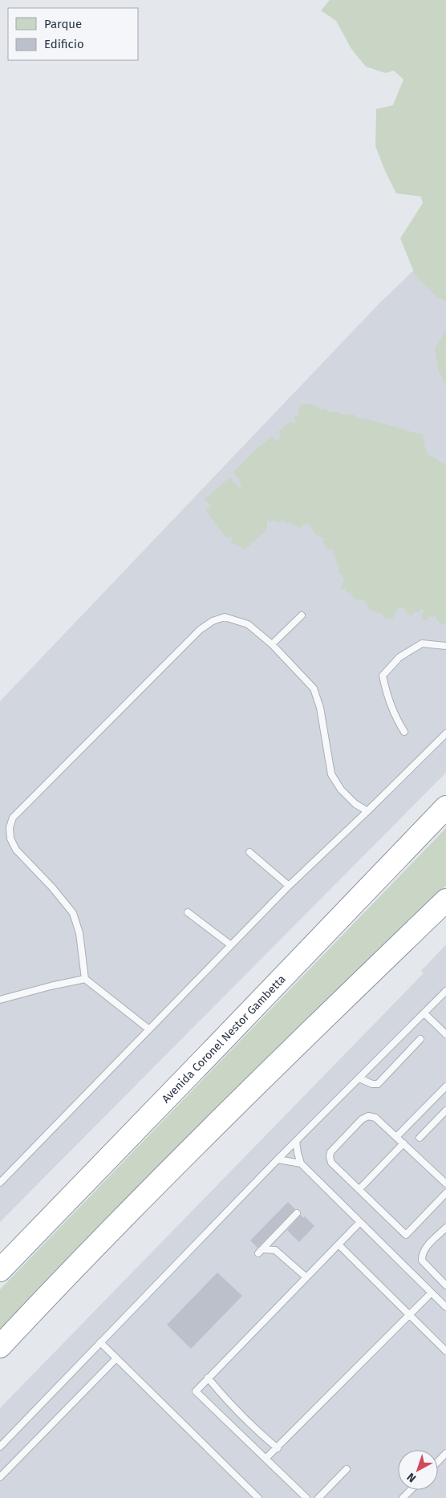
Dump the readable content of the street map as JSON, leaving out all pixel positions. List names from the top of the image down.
{
  "streets": {
    "highway": ["Avenida Coronel Nestor Gambetta"]
  },
  "legend": ["Parque", "Edificio"],
  "north": "bottom left"
}
